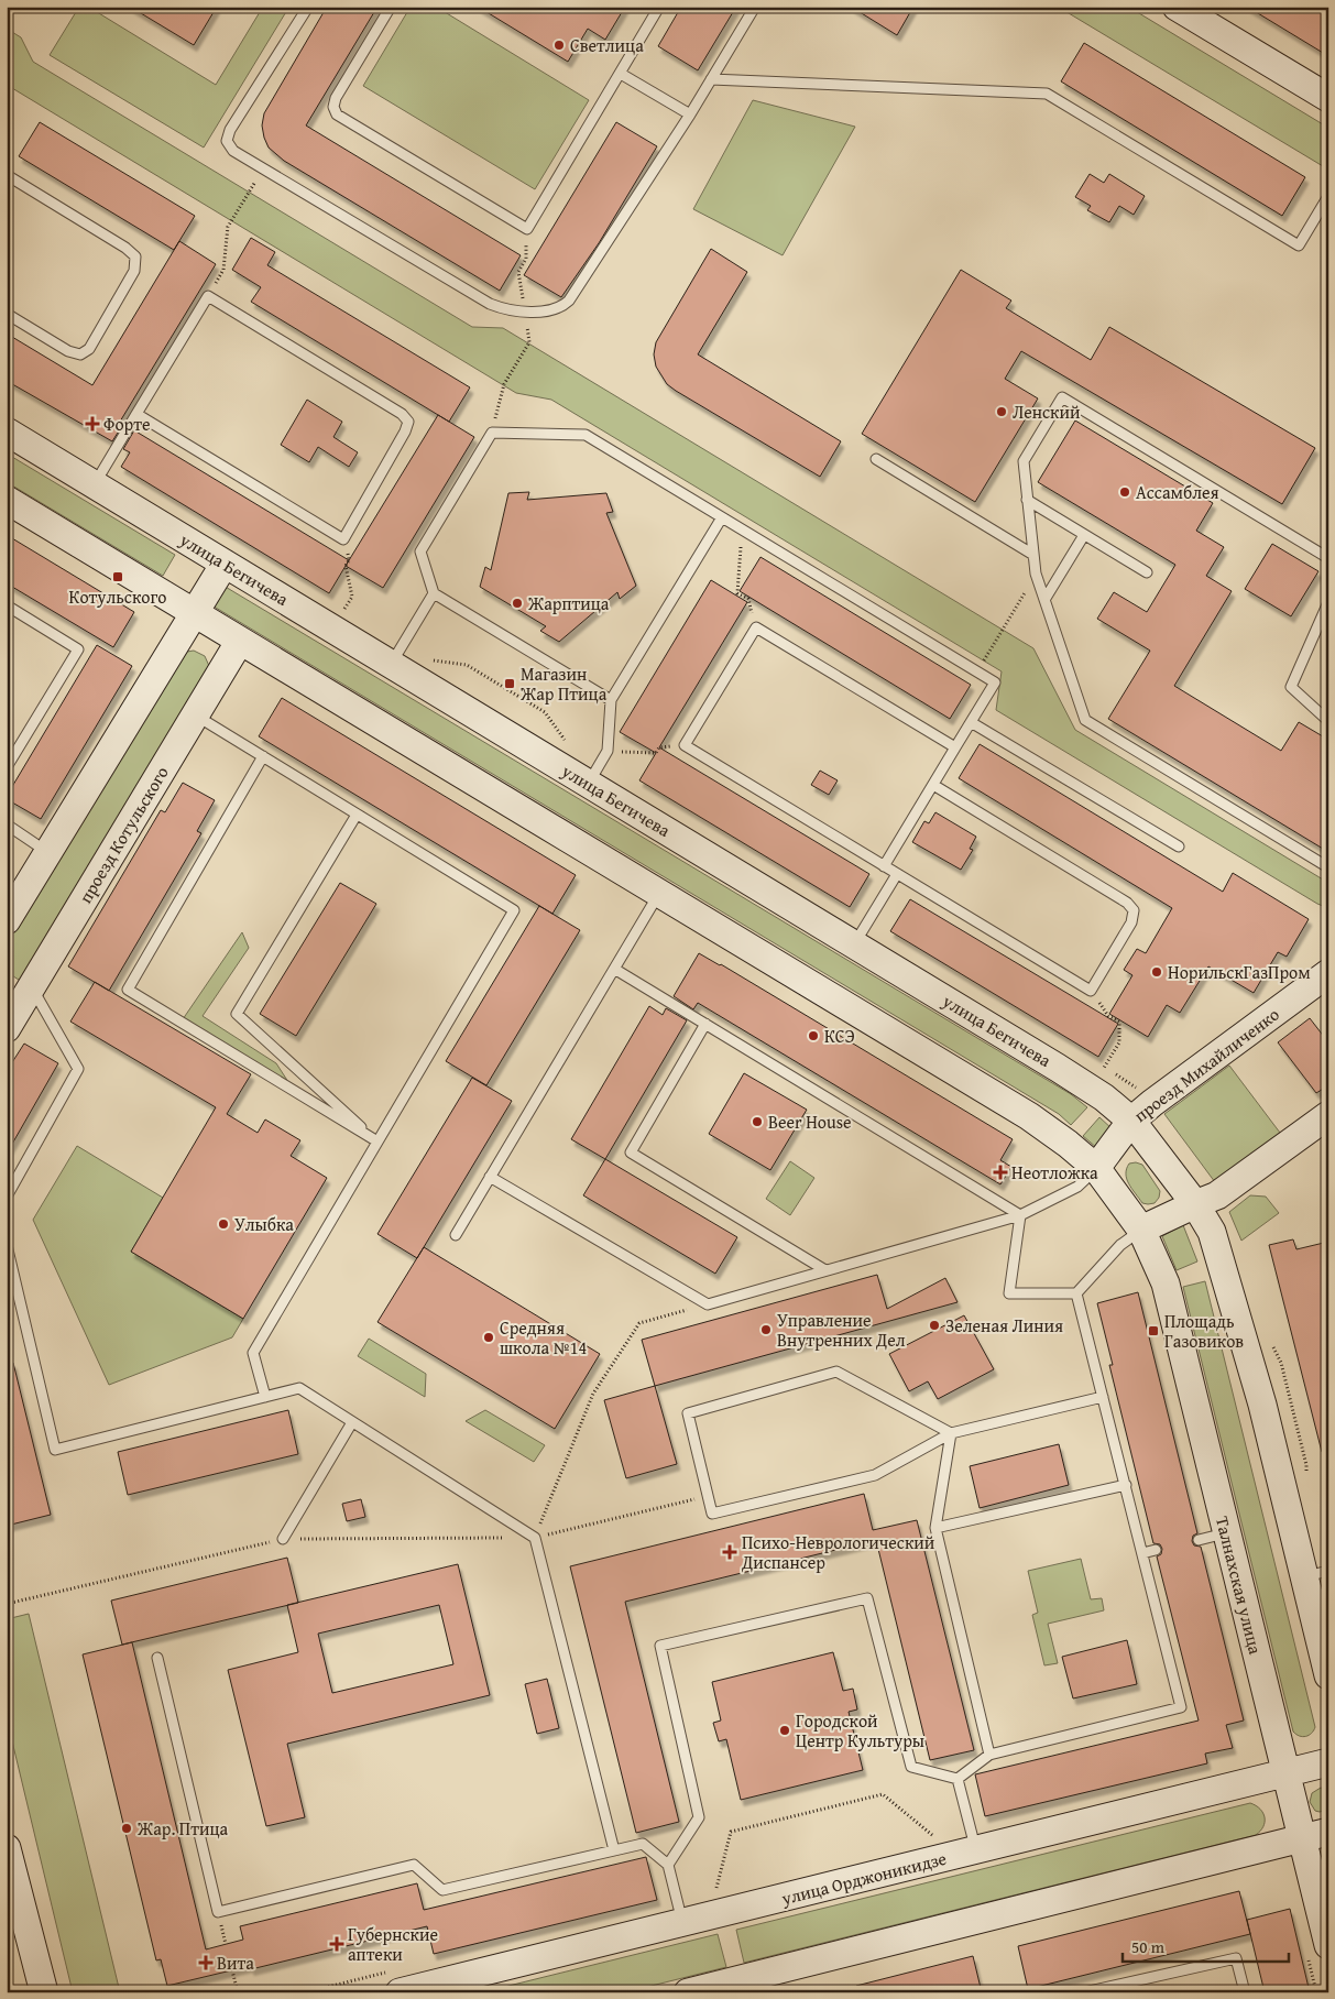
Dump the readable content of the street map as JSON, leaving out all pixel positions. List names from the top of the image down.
{
  "streets": {
    "street": [
      "улица Бегичева",
      "проезд Котульского",
      "проезд Михайличенко",
      "Талнахская улица",
      "улица Орджоникидзе"
    ]
  },
  "crossings": [
    ["улица Бегичева", "проезд Михайличенко"],
    ["Талнахская улица", "улица Орджоникидзе"]
  ],
  "places": {
    "other": [
      "Светлица",
      "Ленский",
      "Ассамблея",
      "Жарптица",
      "НорильскГазПром",
      "КСЭ",
      "Beer House",
      "Улыбка",
      "Зеленая Линия",
      "Управление Внутренних Дел",
      "Средняя школа №14",
      "Городской Центр Культуры",
      "Жар. Птица"
    ],
    "health": [
      "Форте",
      "Неотложка",
      "Психо-Неврологический Диспансер",
      "Губернские аптеки",
      "Вита"
    ],
    "transit": ["Котульского", "Магазин Жар Птица", "Площадь Газовиков"]
  },
  "scale_bar": "50 m"
}
